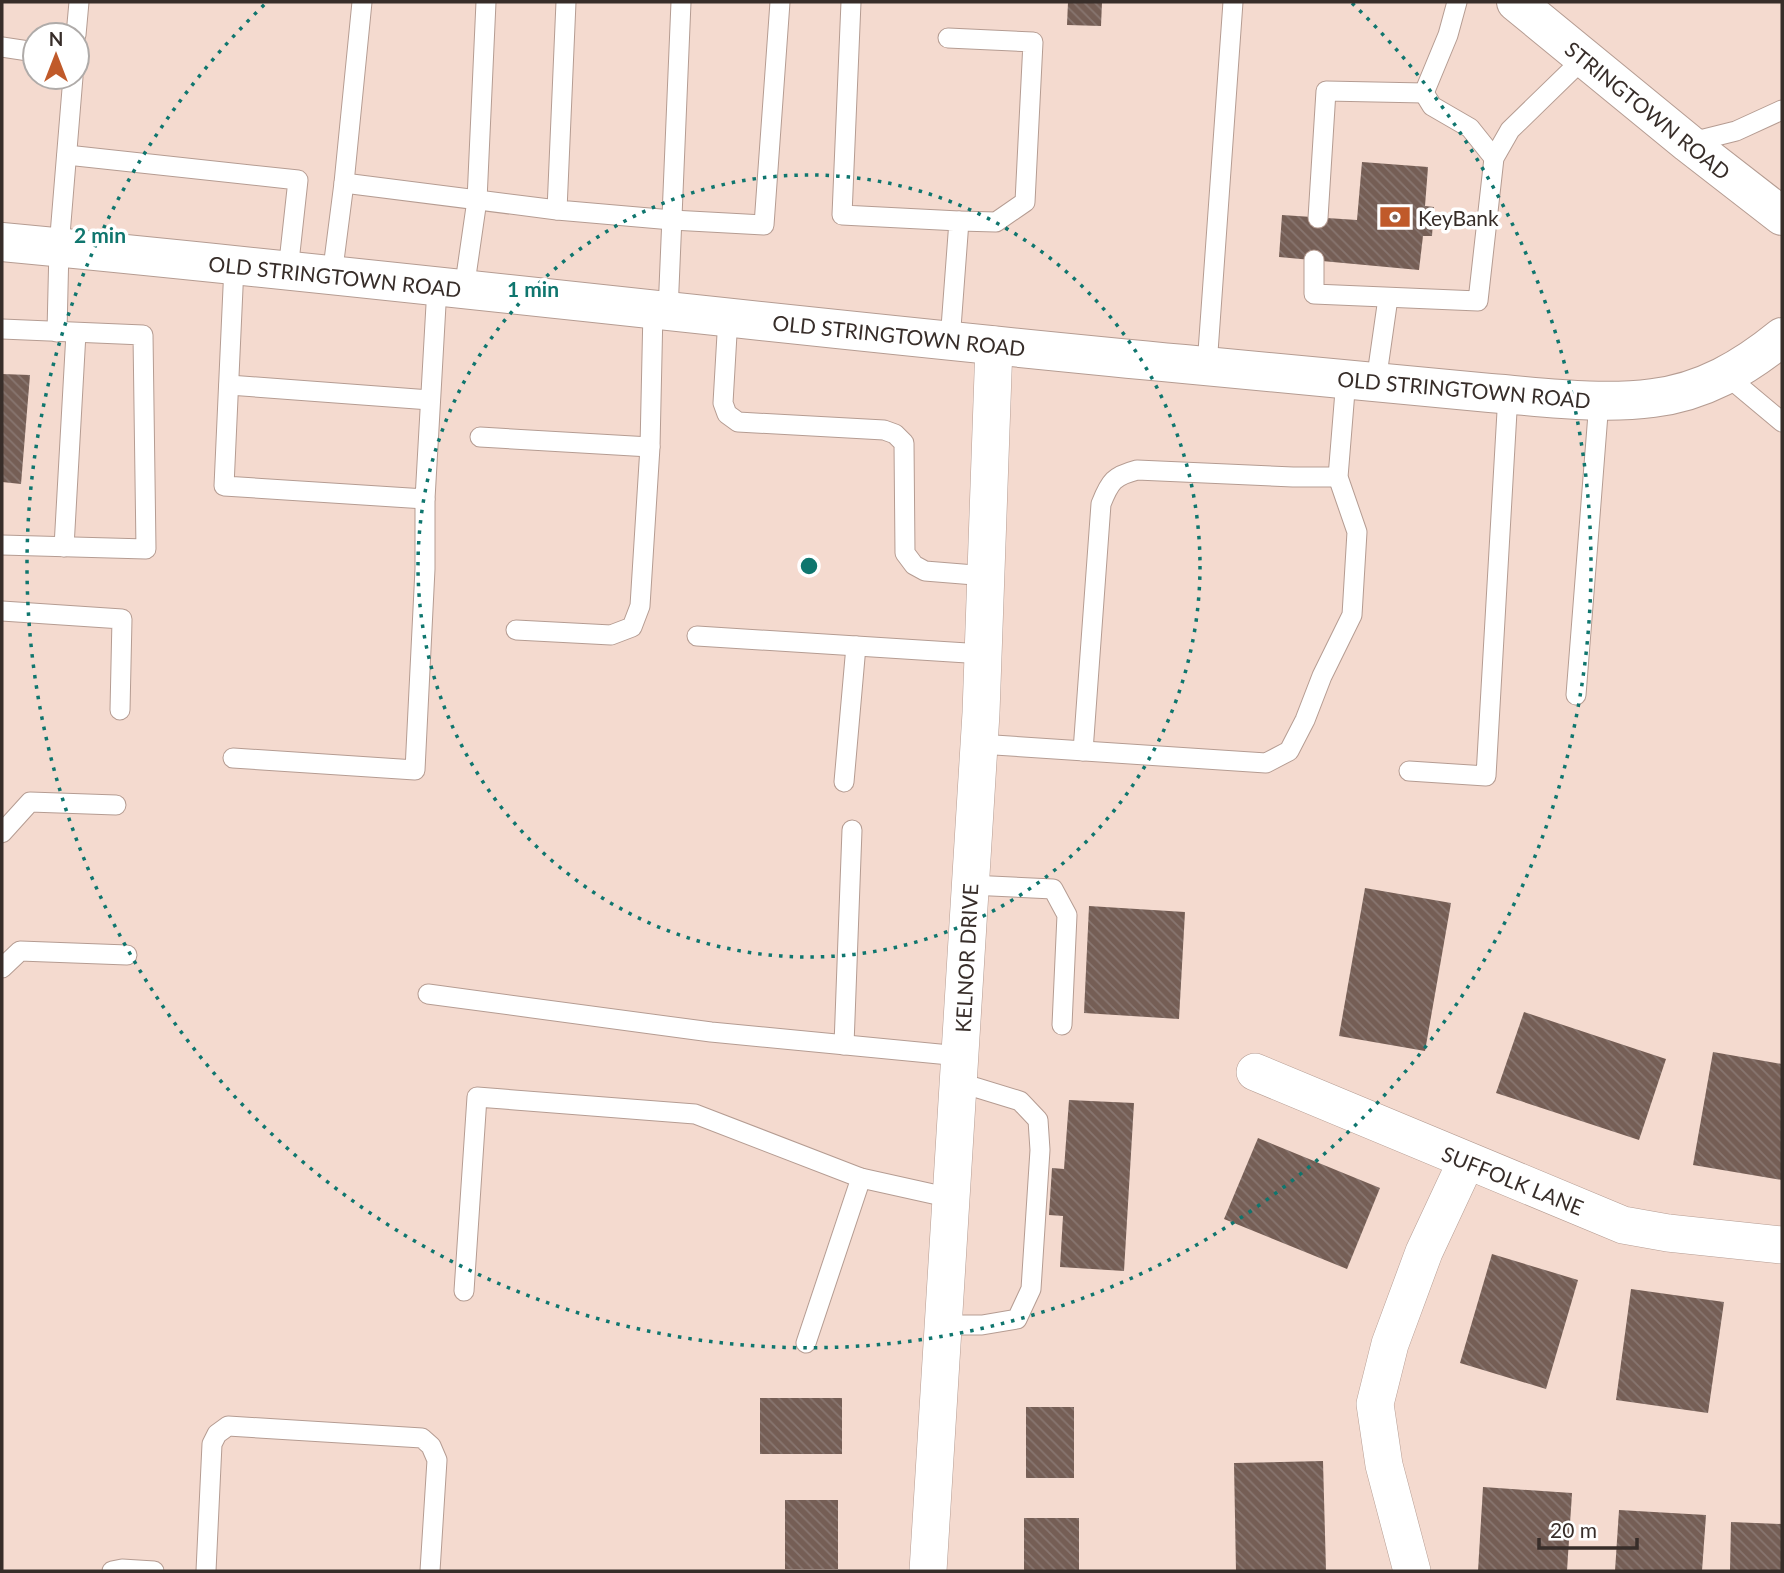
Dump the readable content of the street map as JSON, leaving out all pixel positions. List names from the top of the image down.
{
  "streets": {
    "street": [
      "STRINGTOWN ROAD",
      "OLD STRINGTOWN ROAD",
      "KELNOR DRIVE",
      "SUFFOLK LANE"
    ]
  },
  "crossings": [
    ["OLD STRINGTOWN ROAD", "KELNOR DRIVE"]
  ],
  "places": {
    "bank": ["KeyBank"]
  },
  "scale_bar": "20 m",
  "north": "top",
  "rings": ["2 min", "1 min"]
}
